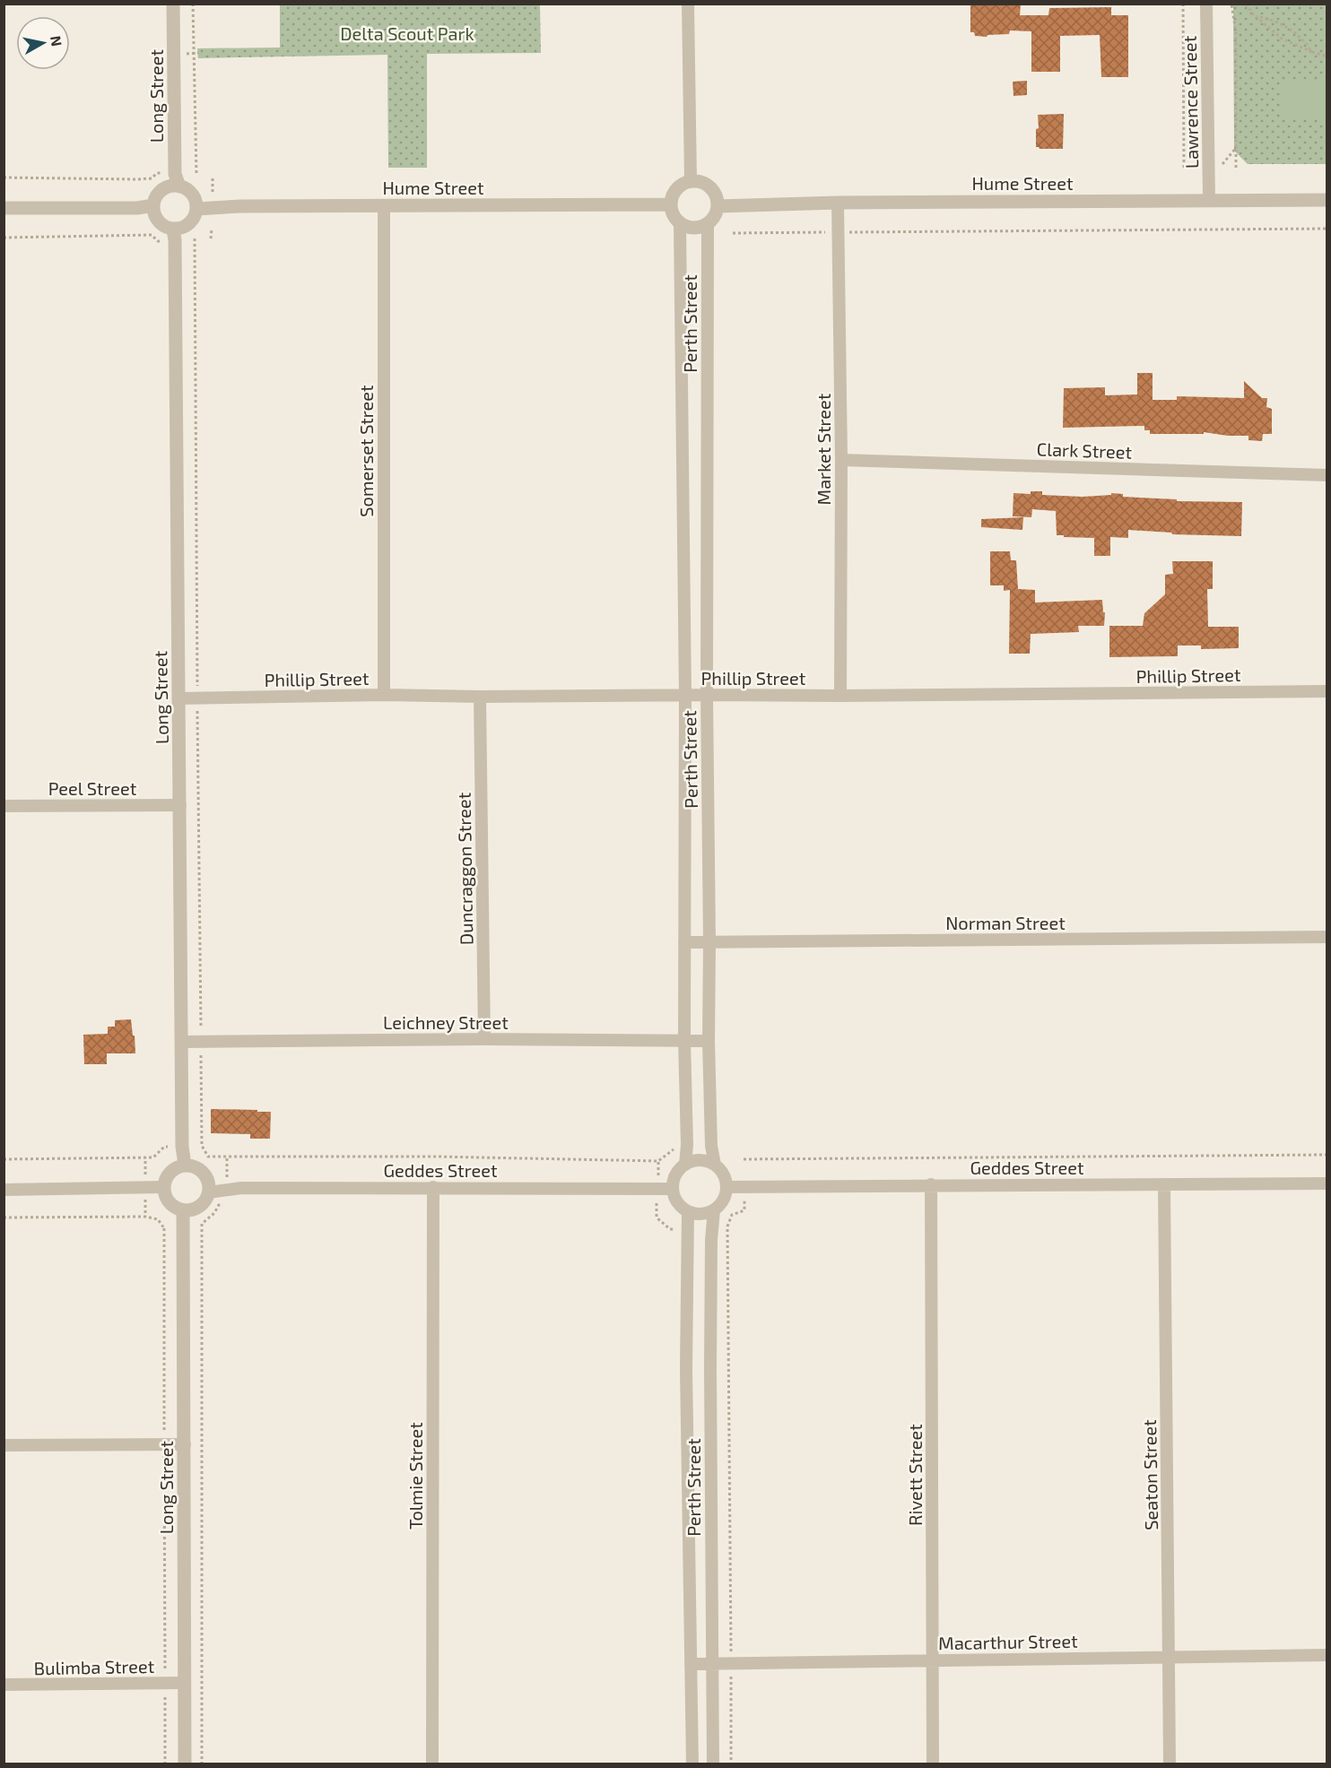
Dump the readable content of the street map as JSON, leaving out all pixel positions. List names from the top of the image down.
{
  "streets": {
    "street": [
      "Long Street",
      "Lawrence Street",
      "Hume Street",
      "Perth Street",
      "Market Street",
      "Clark Street",
      "Somerset Street",
      "Phillip Street",
      "Peel Street",
      "Duncraggon Street",
      "Norman Street",
      "Leichney Street",
      "Geddes Street",
      "Rivett Street",
      "Seaton Street",
      "Tolmie Street",
      "Macarthur Street",
      "Bulimba Street"
    ]
  },
  "crossings": [
    ["Long Street", "Hume Street"],
    ["Long Street", "Phillip Street"],
    ["Long Street", "Peel Street"],
    ["Long Street", "Leichney Street"],
    ["Long Street", "Geddes Street"],
    ["Long Street", "Bulimba Street"],
    ["Lawrence Street", "Hume Street"],
    ["Hume Street", "Perth Street"],
    ["Hume Street", "Market Street"],
    ["Hume Street", "Somerset Street"],
    ["Perth Street", "Phillip Street"],
    ["Perth Street", "Norman Street"],
    ["Perth Street", "Leichney Street"],
    ["Perth Street", "Geddes Street"],
    ["Perth Street", "Macarthur Street"],
    ["Market Street", "Clark Street"],
    ["Market Street", "Phillip Street"],
    ["Somerset Street", "Phillip Street"],
    ["Phillip Street", "Duncraggon Street"],
    ["Duncraggon Street", "Leichney Street"],
    ["Geddes Street", "Rivett Street"],
    ["Geddes Street", "Seaton Street"],
    ["Geddes Street", "Tolmie Street"],
    ["Rivett Street", "Macarthur Street"],
    ["Seaton Street", "Macarthur Street"]
  ],
  "parks": ["Delta Scout Park"],
  "north": "right"
}
